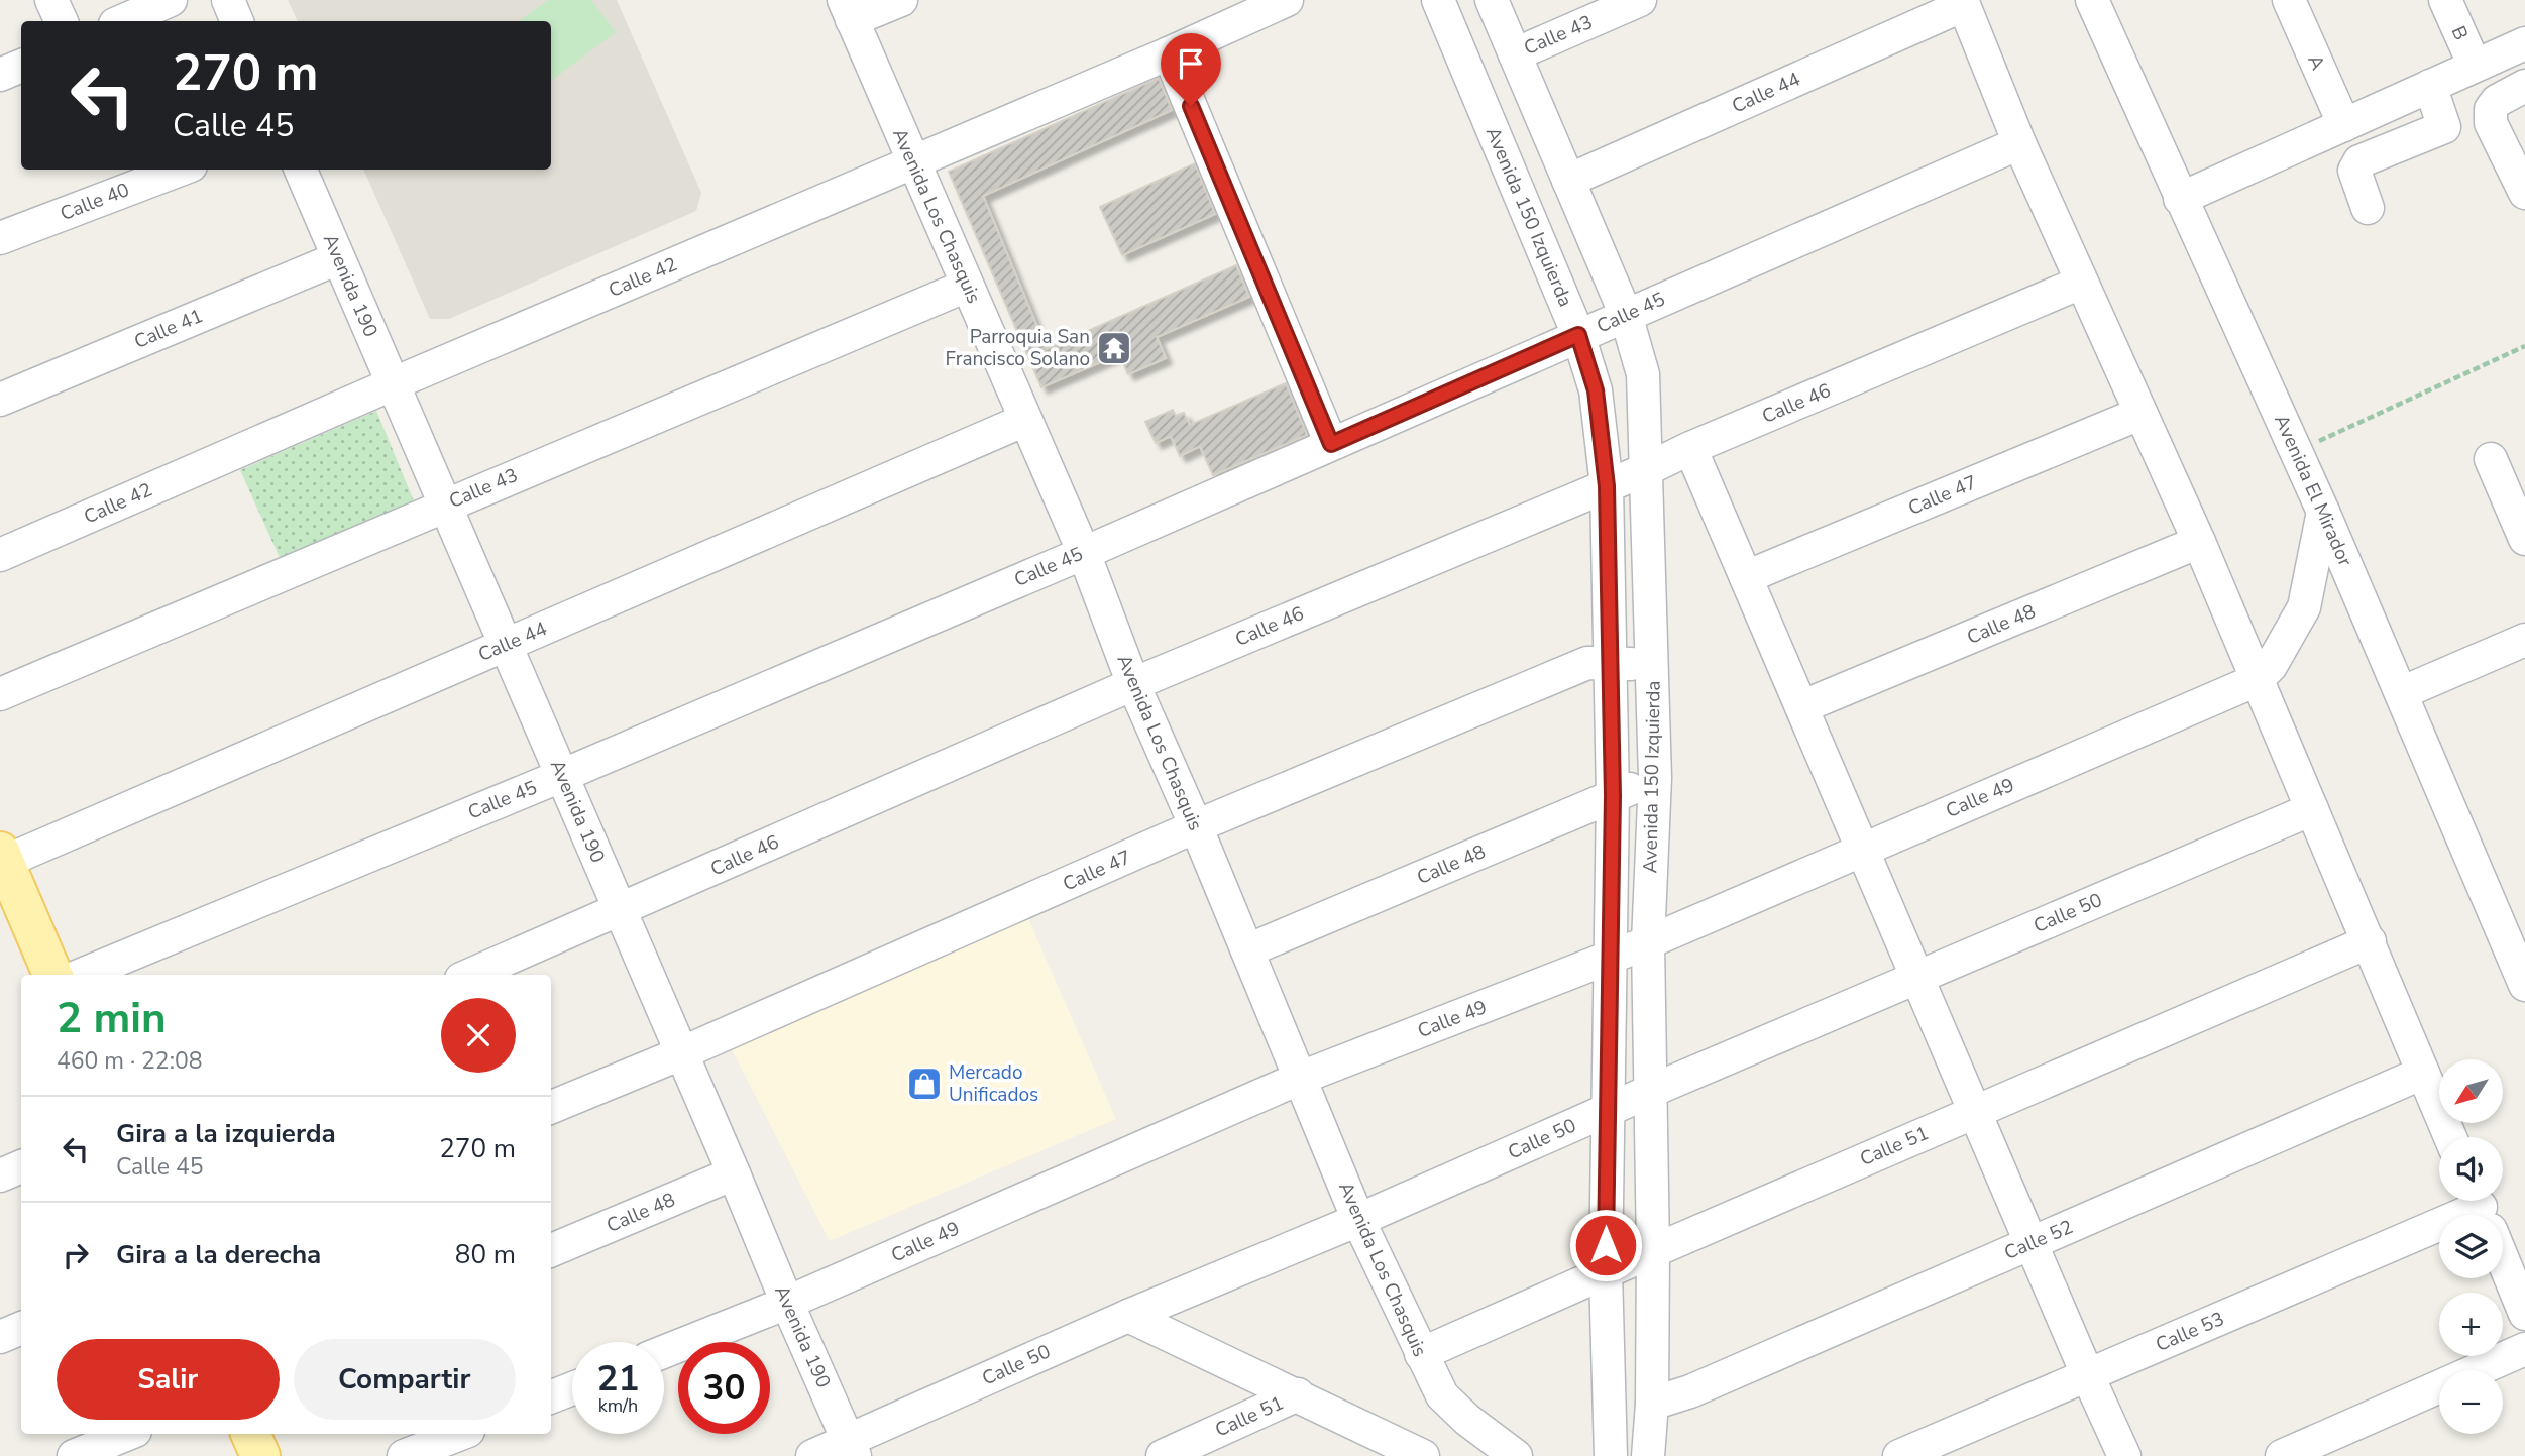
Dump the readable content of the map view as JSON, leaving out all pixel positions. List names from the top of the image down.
{
  "streets": {
    "street": [
      "B",
      "Calle 43",
      "A",
      "Calle 44",
      "Calle 40",
      "Avenida Los Chasquis",
      "Avenida 150 Izquierda",
      "Calle 42",
      "Avenida 190",
      "Calle 45",
      "Calle 41",
      "Calle 46",
      "Avenida El Mirador",
      "Calle 47",
      "Calle 48",
      "Calle 49",
      "Calle 50",
      "Calle 51",
      "Calle 52",
      "Calle 53"
    ]
  },
  "crossings": [
    ["Calle 43", "Avenida Los Chasquis"],
    ["Calle 43", "Avenida 150 Izquierda"],
    ["Calle 43", "Avenida 190"],
    ["Calle 44", "Avenida Los Chasquis"],
    ["Calle 44", "Avenida 150 Izquierda"],
    ["Calle 44", "Avenida 190"],
    ["Avenida Los Chasquis", "Calle 42"],
    ["Avenida Los Chasquis", "Calle 45"],
    ["Avenida Los Chasquis", "Calle 46"],
    ["Avenida Los Chasquis", "Calle 47"],
    ["Avenida Los Chasquis", "Calle 48"],
    ["Avenida Los Chasquis", "Calle 49"],
    ["Avenida Los Chasquis", "Calle 50"],
    ["Avenida Los Chasquis", "Calle 51"],
    ["Avenida 150 Izquierda", "Calle 45"],
    ["Avenida 150 Izquierda", "Calle 46"],
    ["Avenida 150 Izquierda", "Calle 47"],
    ["Avenida 150 Izquierda", "Calle 48"],
    ["Avenida 150 Izquierda", "Calle 49"],
    ["Avenida 150 Izquierda", "Calle 50"],
    ["Avenida 150 Izquierda", "Calle 51"],
    ["Avenida 150 Izquierda", "Calle 52"],
    ["Calle 42", "Avenida 190"],
    ["Avenida 190", "Calle 45"],
    ["Avenida 190", "Calle 41"],
    ["Avenida 190", "Calle 46"],
    ["Avenida 190", "Calle 47"],
    ["Avenida 190", "Calle 48"],
    ["Avenida 190", "Calle 49"],
    ["Avenida 190", "Calle 50"]
  ],
  "places": {
    "temple": ["Parroquia San Francisco Solano"],
    "shop": ["Mercado Unificados"]
  },
  "north": "bottom left",
  "page": {
    "turn": ["270 m", "Calle 45"],
    "heading": ["2 min", "460 m · 22:08"],
    "map_buttons": ["+", "−"],
    "list": [
      {
        "name": "Gira a la izquierda",
        "note": "Calle 45",
        "value": "270 m"
      },
      {
        "name": "Gira a la derecha",
        "value": "80 m"
      }
    ],
    "buttons": ["Salir", "Compartir"],
    "speed": "21 km/h",
    "limit": "30"
  }
}
